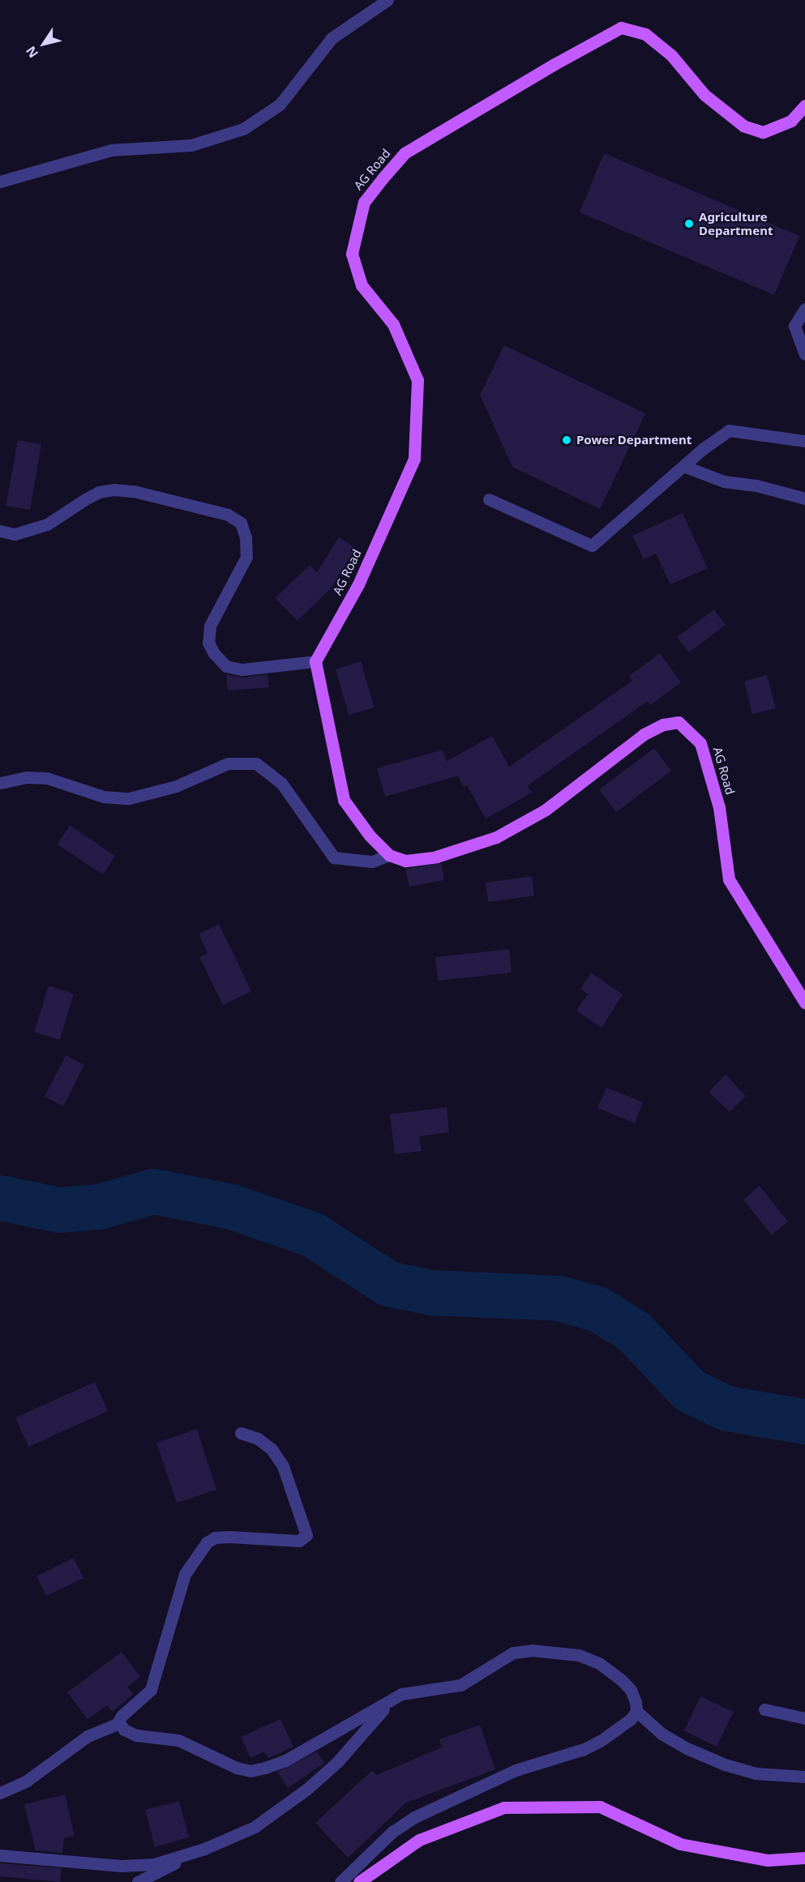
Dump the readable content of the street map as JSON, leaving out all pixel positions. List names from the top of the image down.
{
  "streets": {
    "main road": ["AG Road"]
  },
  "places": ["Agriculture Department", "Power Department"],
  "north": "bottom left"
}
